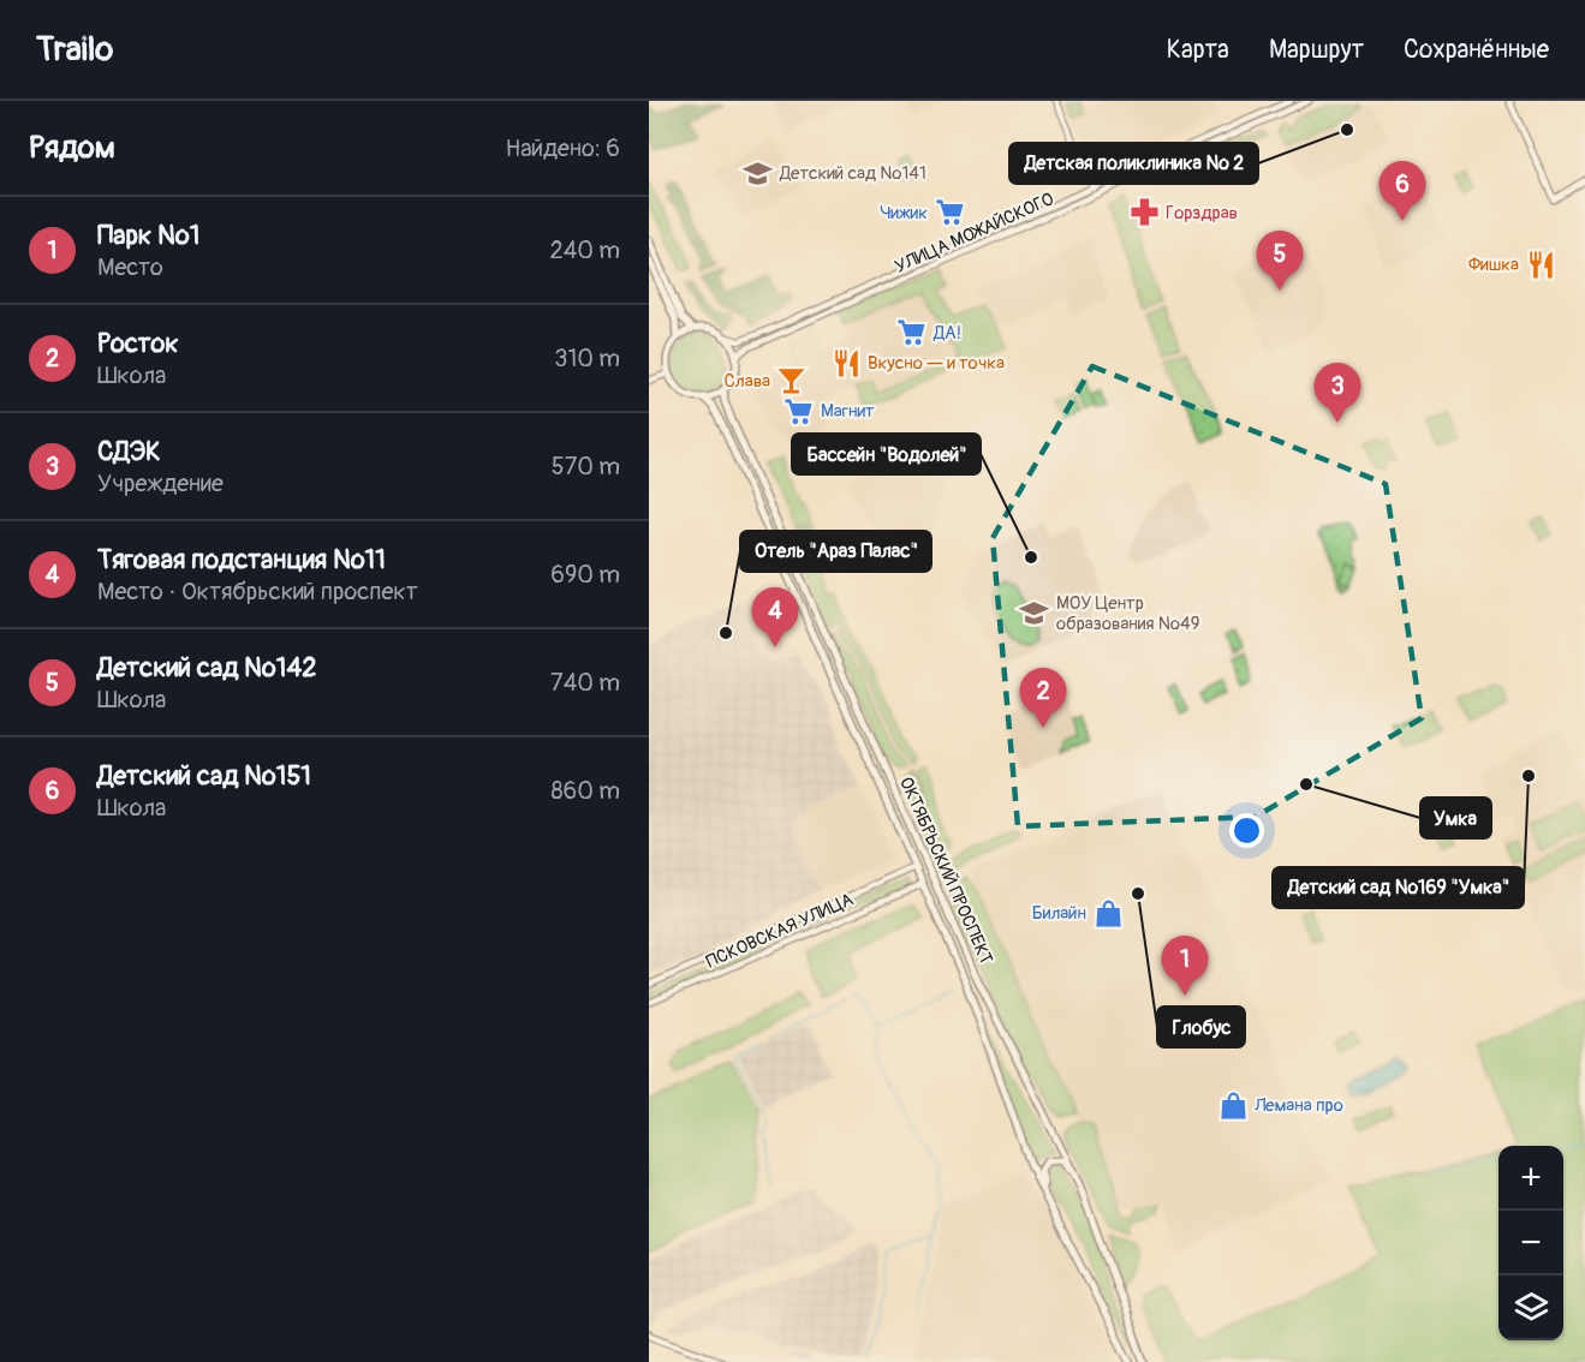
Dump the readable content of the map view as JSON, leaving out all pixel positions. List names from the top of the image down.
{
  "streets": {
    "main road": ["УЛИЦА МОЖАЙСКОГО", "ОКТЯБРЬСКИЙ ПРОСПЕКТ", "ПСКОВСКАЯ УЛИЦА"]
  },
  "crossings": [
    ["УЛИЦА МОЖАЙСКОГО", "ОКТЯБРЬСКИЙ ПРОСПЕКТ"],
    ["ОКТЯБРЬСКИЙ ПРОСПЕКТ", "ПСКОВСКАЯ УЛИЦА"]
  ],
  "places": {
    "other": [
      "Детская поликлиника № 2",
      "Бассейн \"Водолей\"",
      "Отель \"Араз Палас\"",
      "Детский сад №169 \"Умка\"",
      "Умка",
      "Глобус"
    ],
    "school or university": ["Детский сад №141", "МОУ Центр образования №49"],
    "supermarket": ["Чижик", "ДА!", "Магнит"],
    "pharmacy": ["Горздрав"],
    "restaurant": ["Фишка", "Вкусно — и точка"],
    "bar": ["Слава"],
    "shop": ["Билайн", "Лемана про"]
  },
  "page": {
    "header": "Trailo",
    "nav": ["Карта", "Маршрут", "Сохранённые"],
    "heading": ["Рядом", "Найдено: 6"],
    "pins": [
      "6",
      "5",
      "3",
      "4",
      "2",
      "1"
    ],
    "list": [
      {
        "mark": "1",
        "name": "Парк №1",
        "note": "Место",
        "value": "240 m"
      },
      {
        "mark": "2",
        "name": "Росток",
        "note": "Школа",
        "value": "310 m"
      },
      {
        "mark": "3",
        "name": "СДЭК",
        "note": "Учреждение",
        "value": "570 m"
      },
      {
        "mark": "4",
        "name": "Тяговая подстанция №11",
        "note": "Место · Октябрьский проспект",
        "value": "690 m"
      },
      {
        "mark": "5",
        "name": "Детский сад №142",
        "note": "Школа",
        "value": "740 m"
      },
      {
        "mark": "6",
        "name": "Детский сад №151",
        "note": "Школа",
        "value": "860 m"
      }
    ],
    "map_buttons": ["+", "−"]
  }
}
